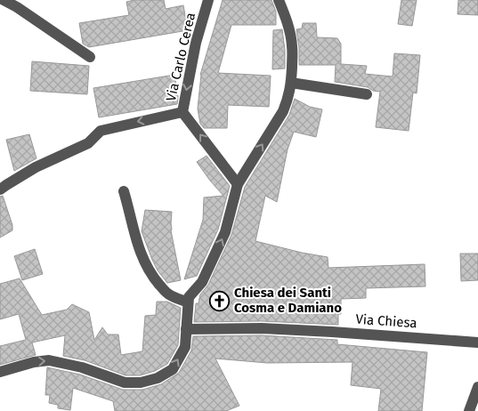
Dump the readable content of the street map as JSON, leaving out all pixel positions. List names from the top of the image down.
{
  "streets": {
    "street": ["Via Carlo Cerea", "Via Chiesa"]
  },
  "places": {
    "church": ["Chiesa dei Santi Cosma e Damiano"]
  }
}
